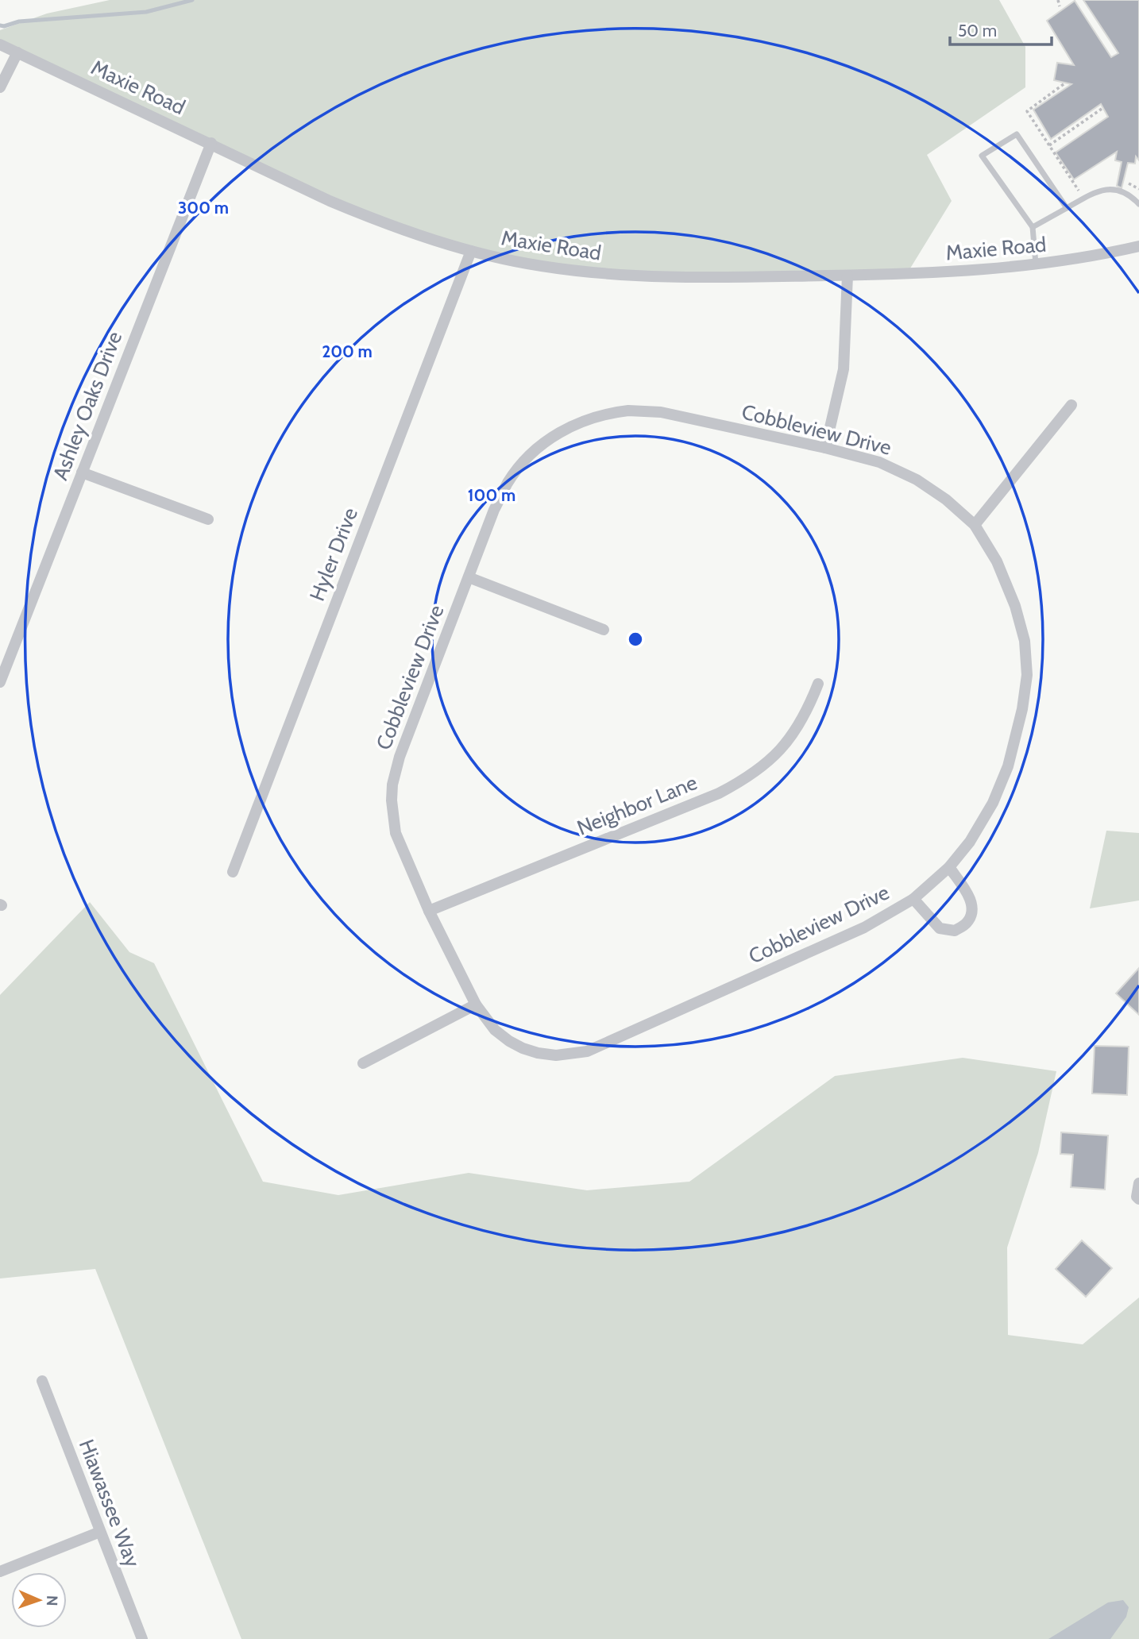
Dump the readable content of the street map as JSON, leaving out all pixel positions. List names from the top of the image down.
{
  "streets": {
    "street": [
      "Maxie Road",
      "Ashley Oaks Drive",
      "Cobbleview Drive",
      "Hyler Drive",
      "Neighbor Lane",
      "Hiawassee Way"
    ]
  },
  "crossings": [
    ["Maxie Road", "Ashley Oaks Drive"],
    ["Maxie Road", "Hyler Drive"],
    ["Cobbleview Drive", "Neighbor Lane"]
  ],
  "scale_bar": "50 m",
  "north": "right",
  "rings": ["300 m", "200 m", "100 m"]
}
